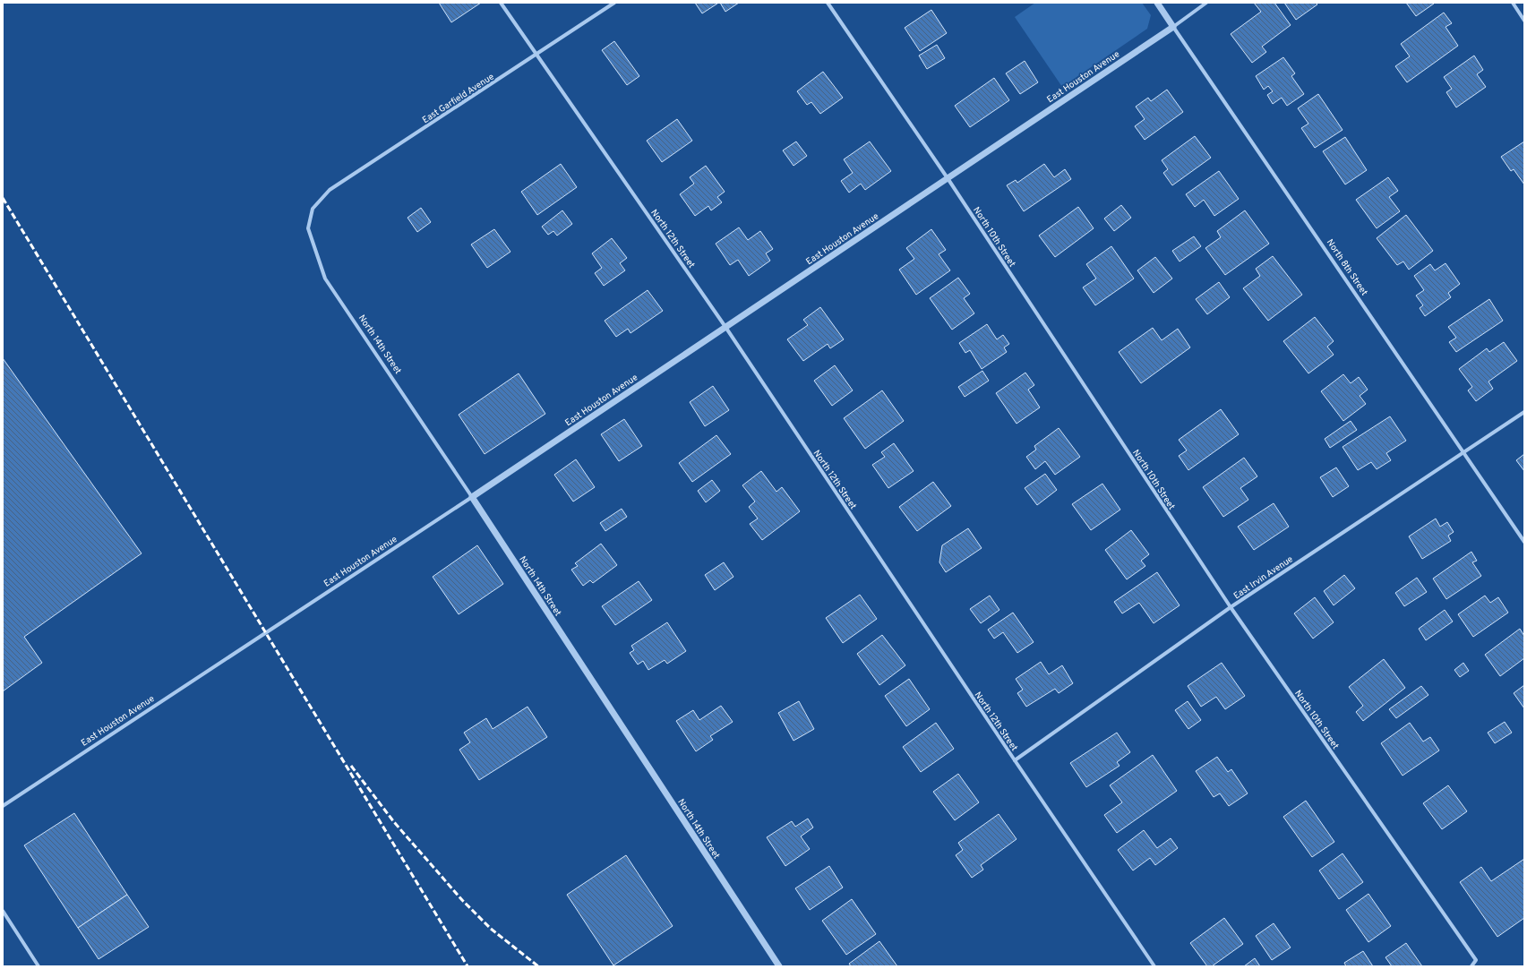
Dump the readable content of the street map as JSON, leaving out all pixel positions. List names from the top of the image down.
{
  "streets": {
    "street": [
      "East Houston Avenue",
      "East Garfield Avenue",
      "North 10th Street",
      "North 12th Street",
      "North 8th Street",
      "North 14th Street",
      "East Irvin Avenue"
    ]
  },
  "crossings": [
    ["East Houston Avenue", "North 10th Street"],
    ["East Houston Avenue", "North 12th Street"],
    ["East Houston Avenue", "North 8th Street"],
    ["East Houston Avenue", "North 14th Street"],
    ["East Garfield Avenue", "North 12th Street"],
    ["East Garfield Avenue", "North 14th Street"],
    ["North 10th Street", "East Irvin Avenue"],
    ["North 12th Street", "East Irvin Avenue"],
    ["North 8th Street", "East Irvin Avenue"]
  ]
}
